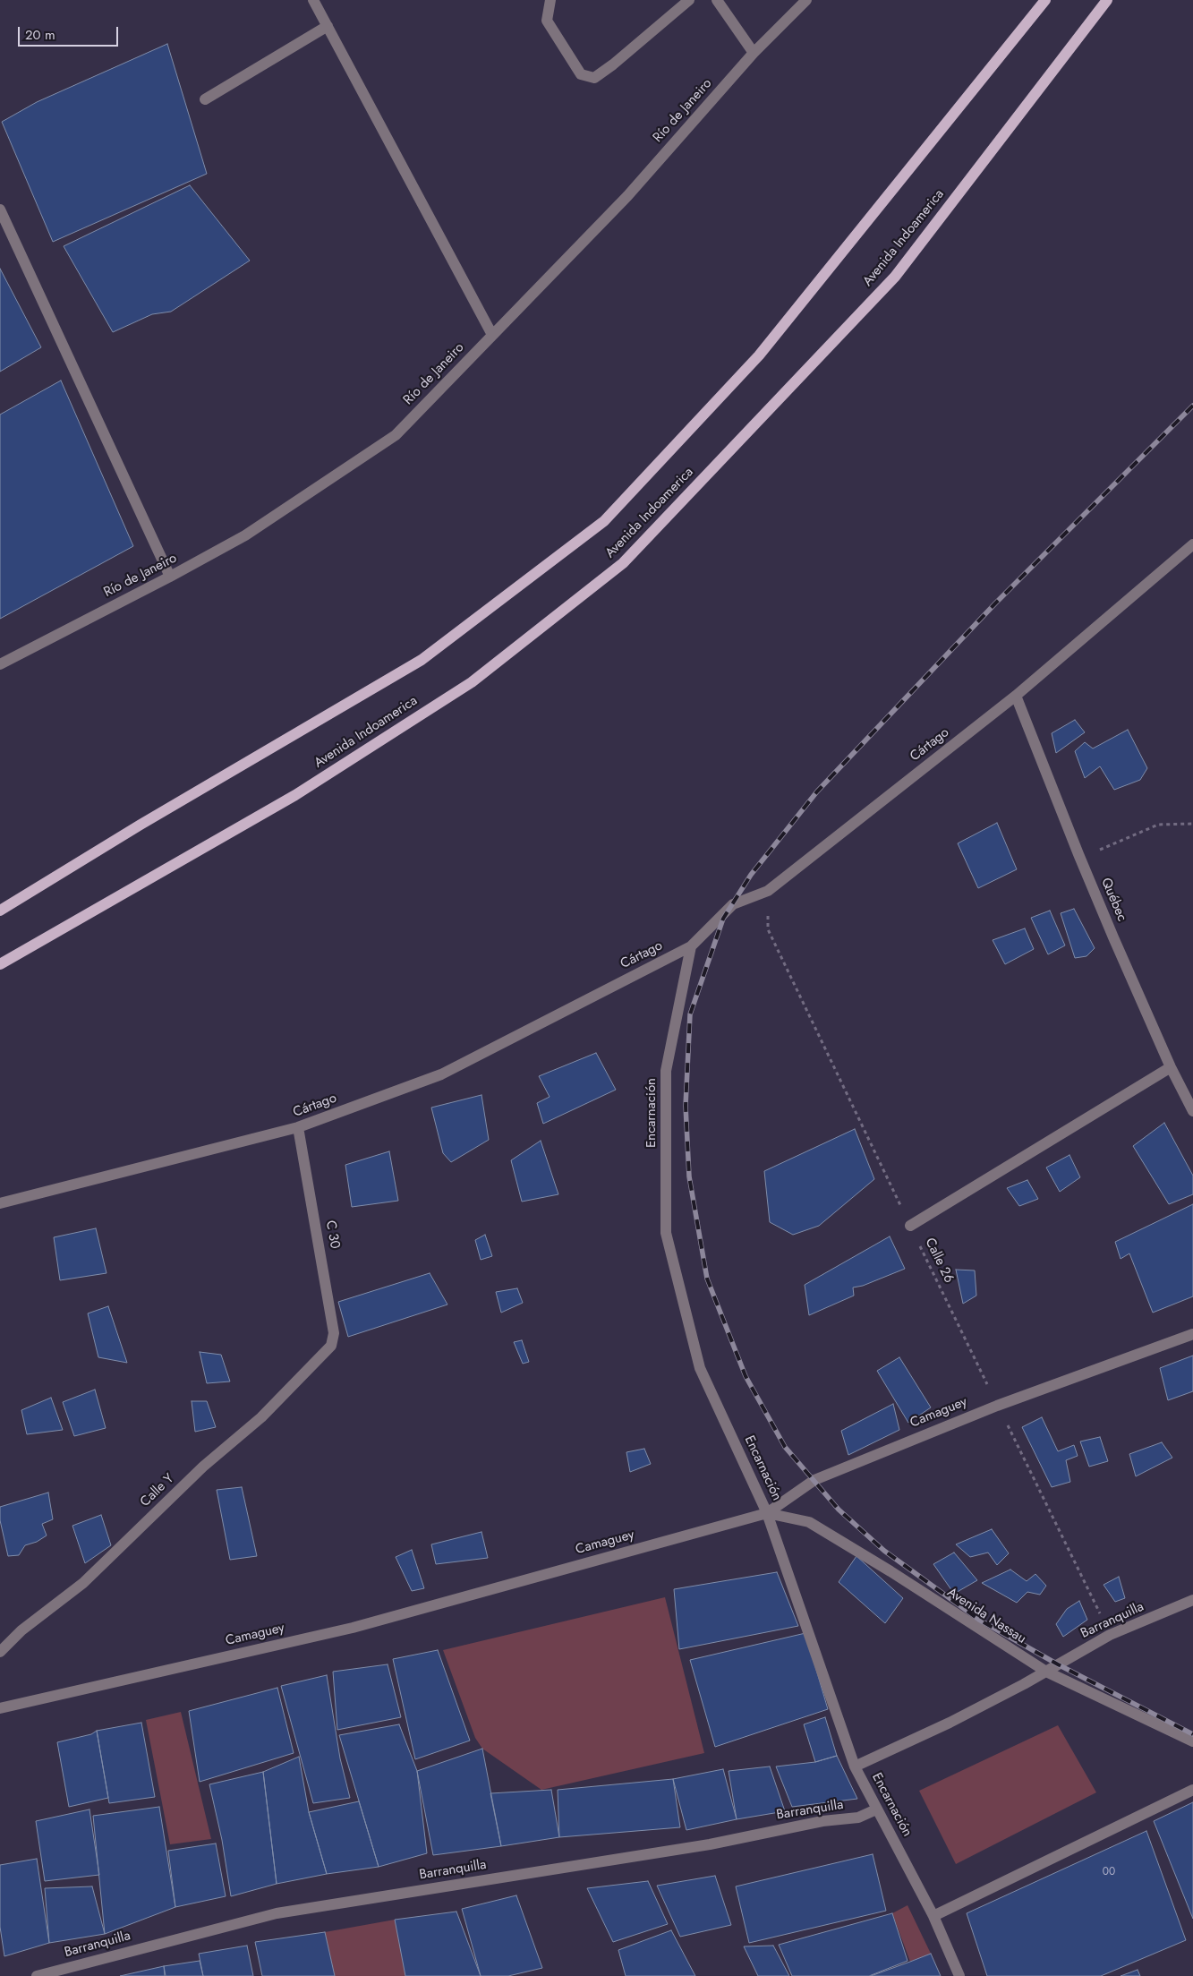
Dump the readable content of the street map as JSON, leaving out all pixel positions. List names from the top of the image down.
{
  "streets": {
    "main road": ["Avenida Indoamerica"],
    "street": [
      "Río de Janeiro",
      "Cártago",
      "Québec",
      "Encarnación",
      "C 30",
      "Camaguey",
      "Calle Y",
      "Avenida Nassau",
      "Barranquilla"
    ],
    "path": ["Calle 26"]
  },
  "crossings": [
    ["Cártago", "Québec"],
    ["Cártago", "Encarnación"],
    ["Cártago", "C 30"],
    ["Cártago", "Calle 26"],
    ["Encarnación", "Camaguey"],
    ["Encarnación", "Avenida Nassau"],
    ["Encarnación", "Barranquilla"],
    ["C 30", "Calle Y"],
    ["Calle 26", "Camaguey"],
    ["Calle 26", "Barranquilla"],
    ["Camaguey", "Avenida Nassau"],
    ["Avenida Nassau", "Barranquilla"]
  ],
  "house_numbers": ["00"],
  "scale_bar": "20 m"
}
